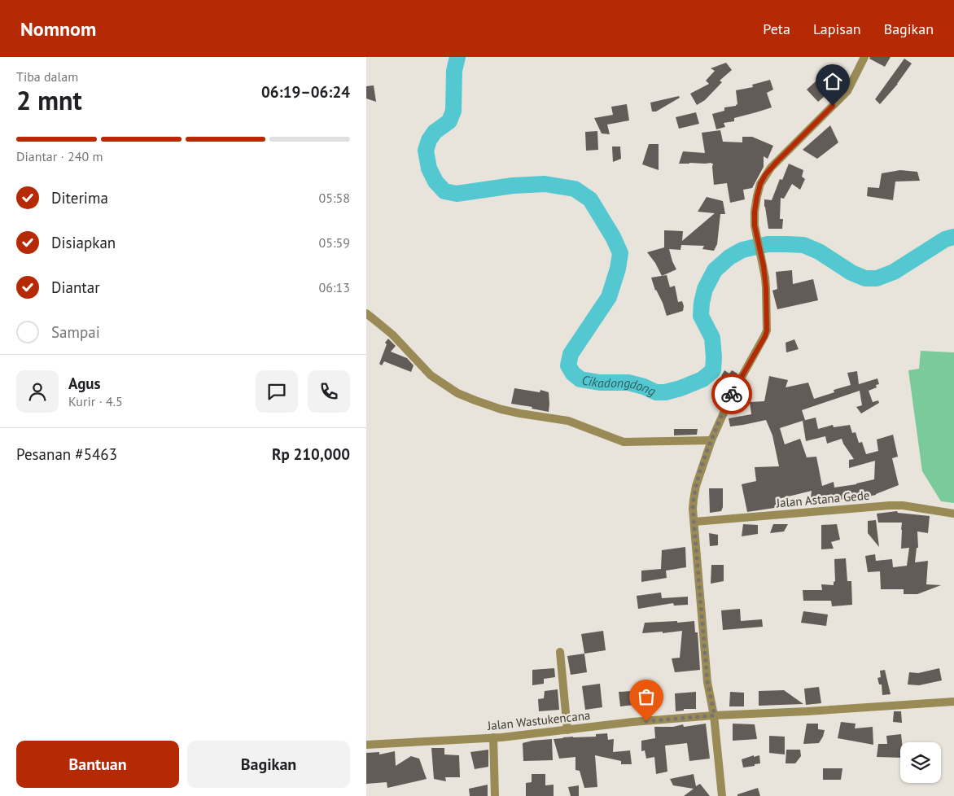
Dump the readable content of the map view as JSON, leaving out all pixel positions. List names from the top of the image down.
{
  "streets": {
    "street": ["Jalan Astana Gede", "Jalan Wastukencana"]
  },
  "water": ["Cikadongdong"],
  "page": {
    "header": "Nomnom",
    "nav": ["Peta", "Lapisan", "Bagikan"],
    "heading": ["2 mnt", "Tiba dalam", "06:19–06:24"],
    "panel": [
      "Agus",
      "Kurir · 4.5",
      "Pesanan #5463",
      "Rp 210,000"
    ],
    "bar": "Diantar · 240 m",
    "list": [
      ["Diterima", "05:58"],
      ["Disiapkan", "05:59"],
      ["Diantar", "06:13"],
      "Sampai"
    ],
    "buttons": ["Bantuan", "Bagikan"]
  }
}
